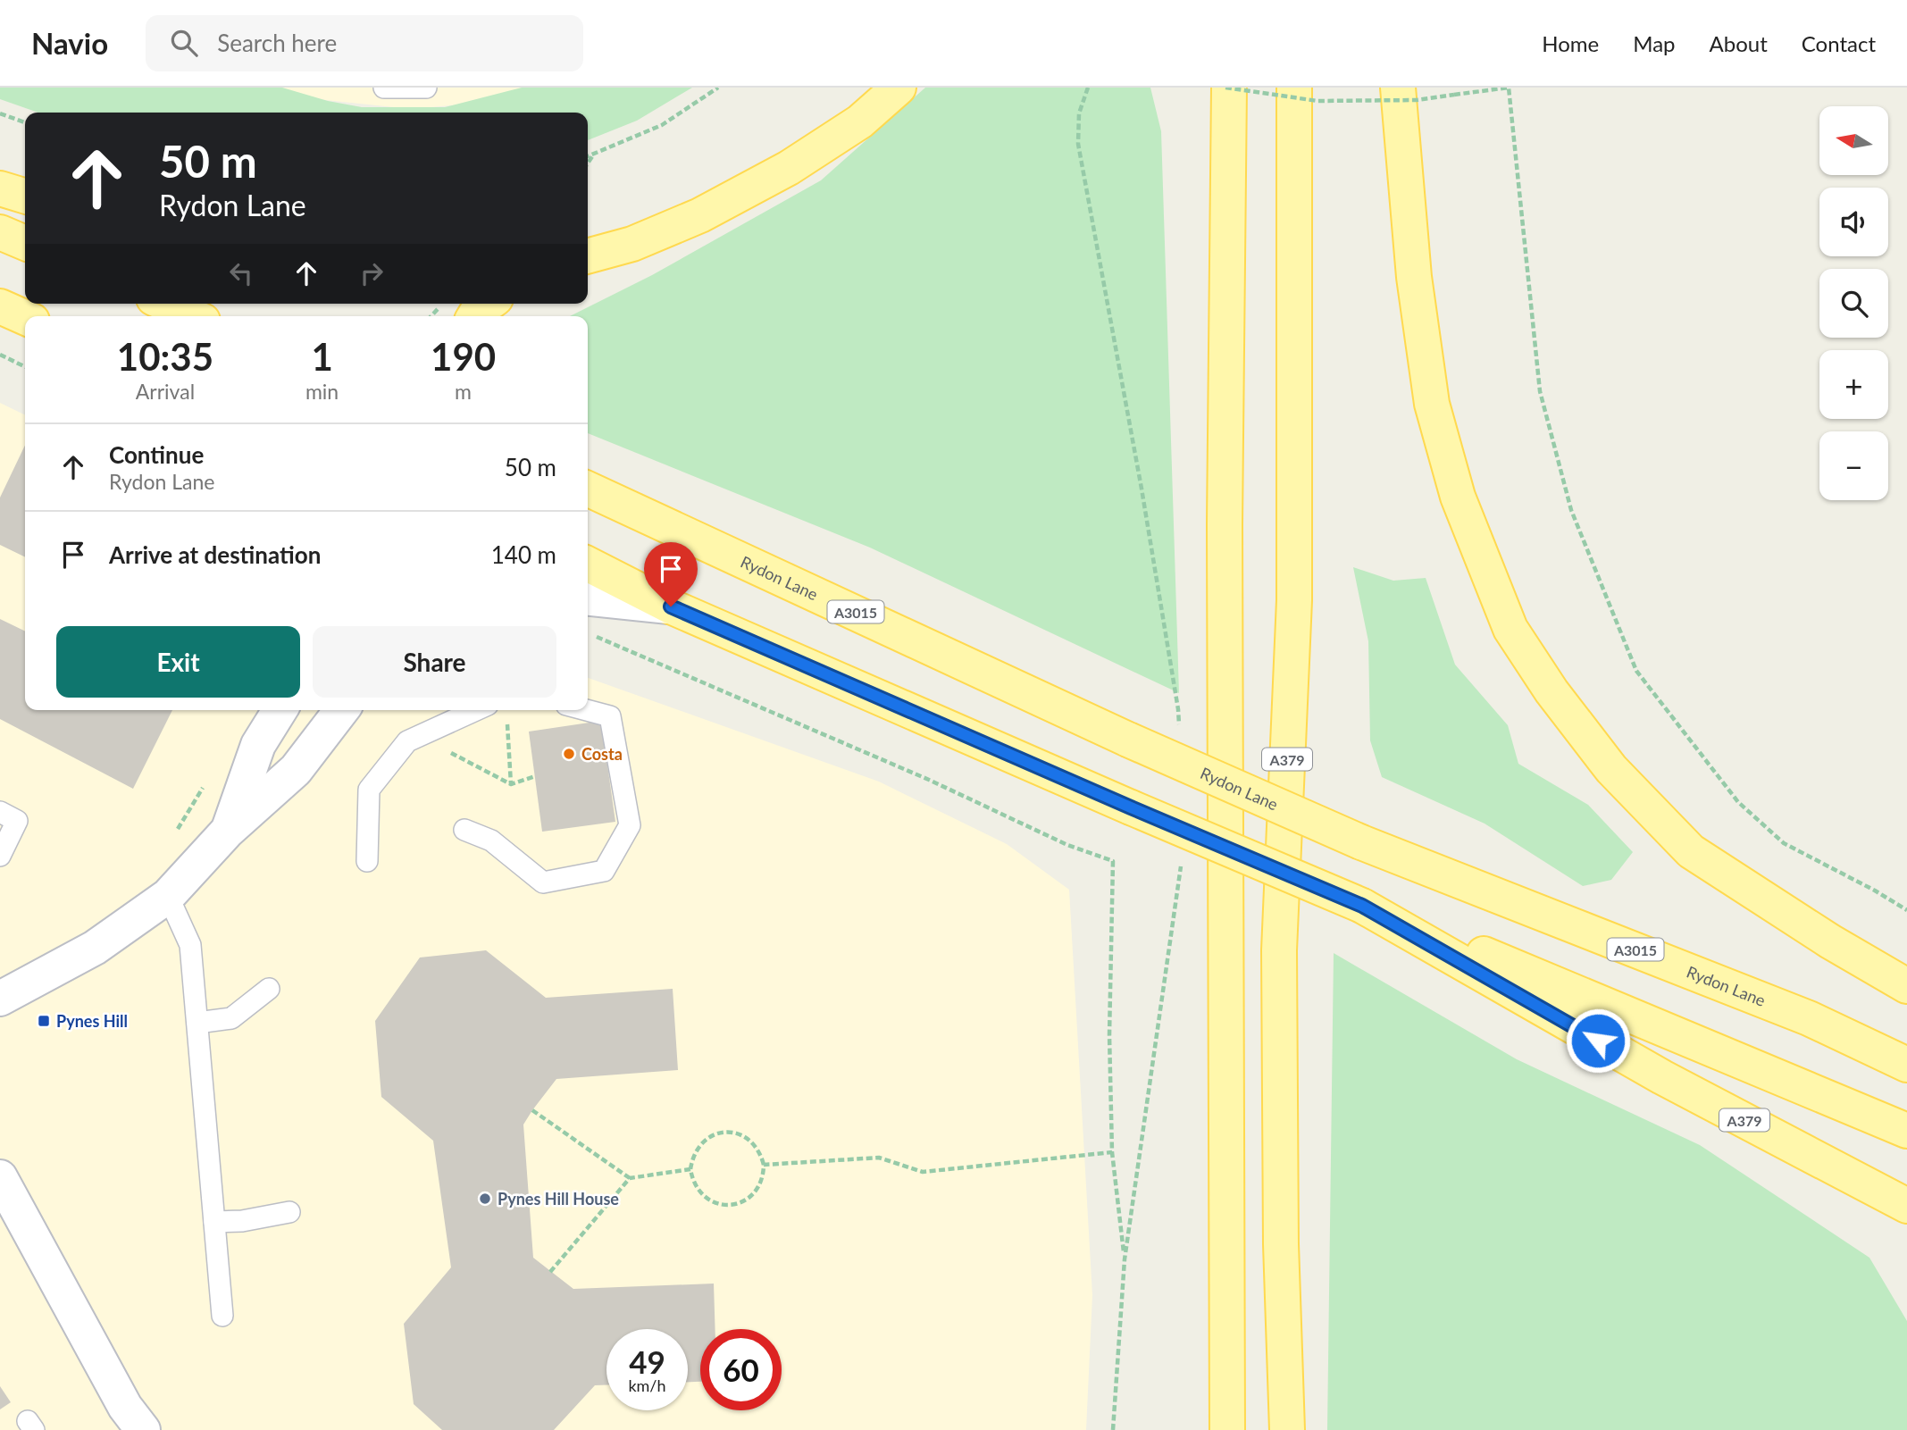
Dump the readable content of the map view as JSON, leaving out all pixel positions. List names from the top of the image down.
{
  "streets": {
    "main road": ["Rydon Lane", "A3015", "A379"]
  },
  "places": {
    "other": ["Costa", "Pynes Hill House"],
    "transit": ["Pynes Hill"]
  },
  "north": "left",
  "page": {
    "header": "Navio",
    "search": "Search here",
    "nav": [
      "Home",
      "Map",
      "About",
      "Contact"
    ],
    "map_buttons": ["+", "−"],
    "turn": ["50 m", "Rydon Lane"],
    "eta": [
      "10:35",
      "Arrival",
      "1",
      "min",
      "190",
      "m"
    ],
    "list": [
      {
        "name": "Continue",
        "note": "Rydon Lane",
        "value": "50 m"
      },
      {
        "name": "Arrive at destination",
        "value": "140 m"
      }
    ],
    "buttons": ["Exit", "Share"],
    "speed": "49 km/h",
    "limit": "60"
  }
}
